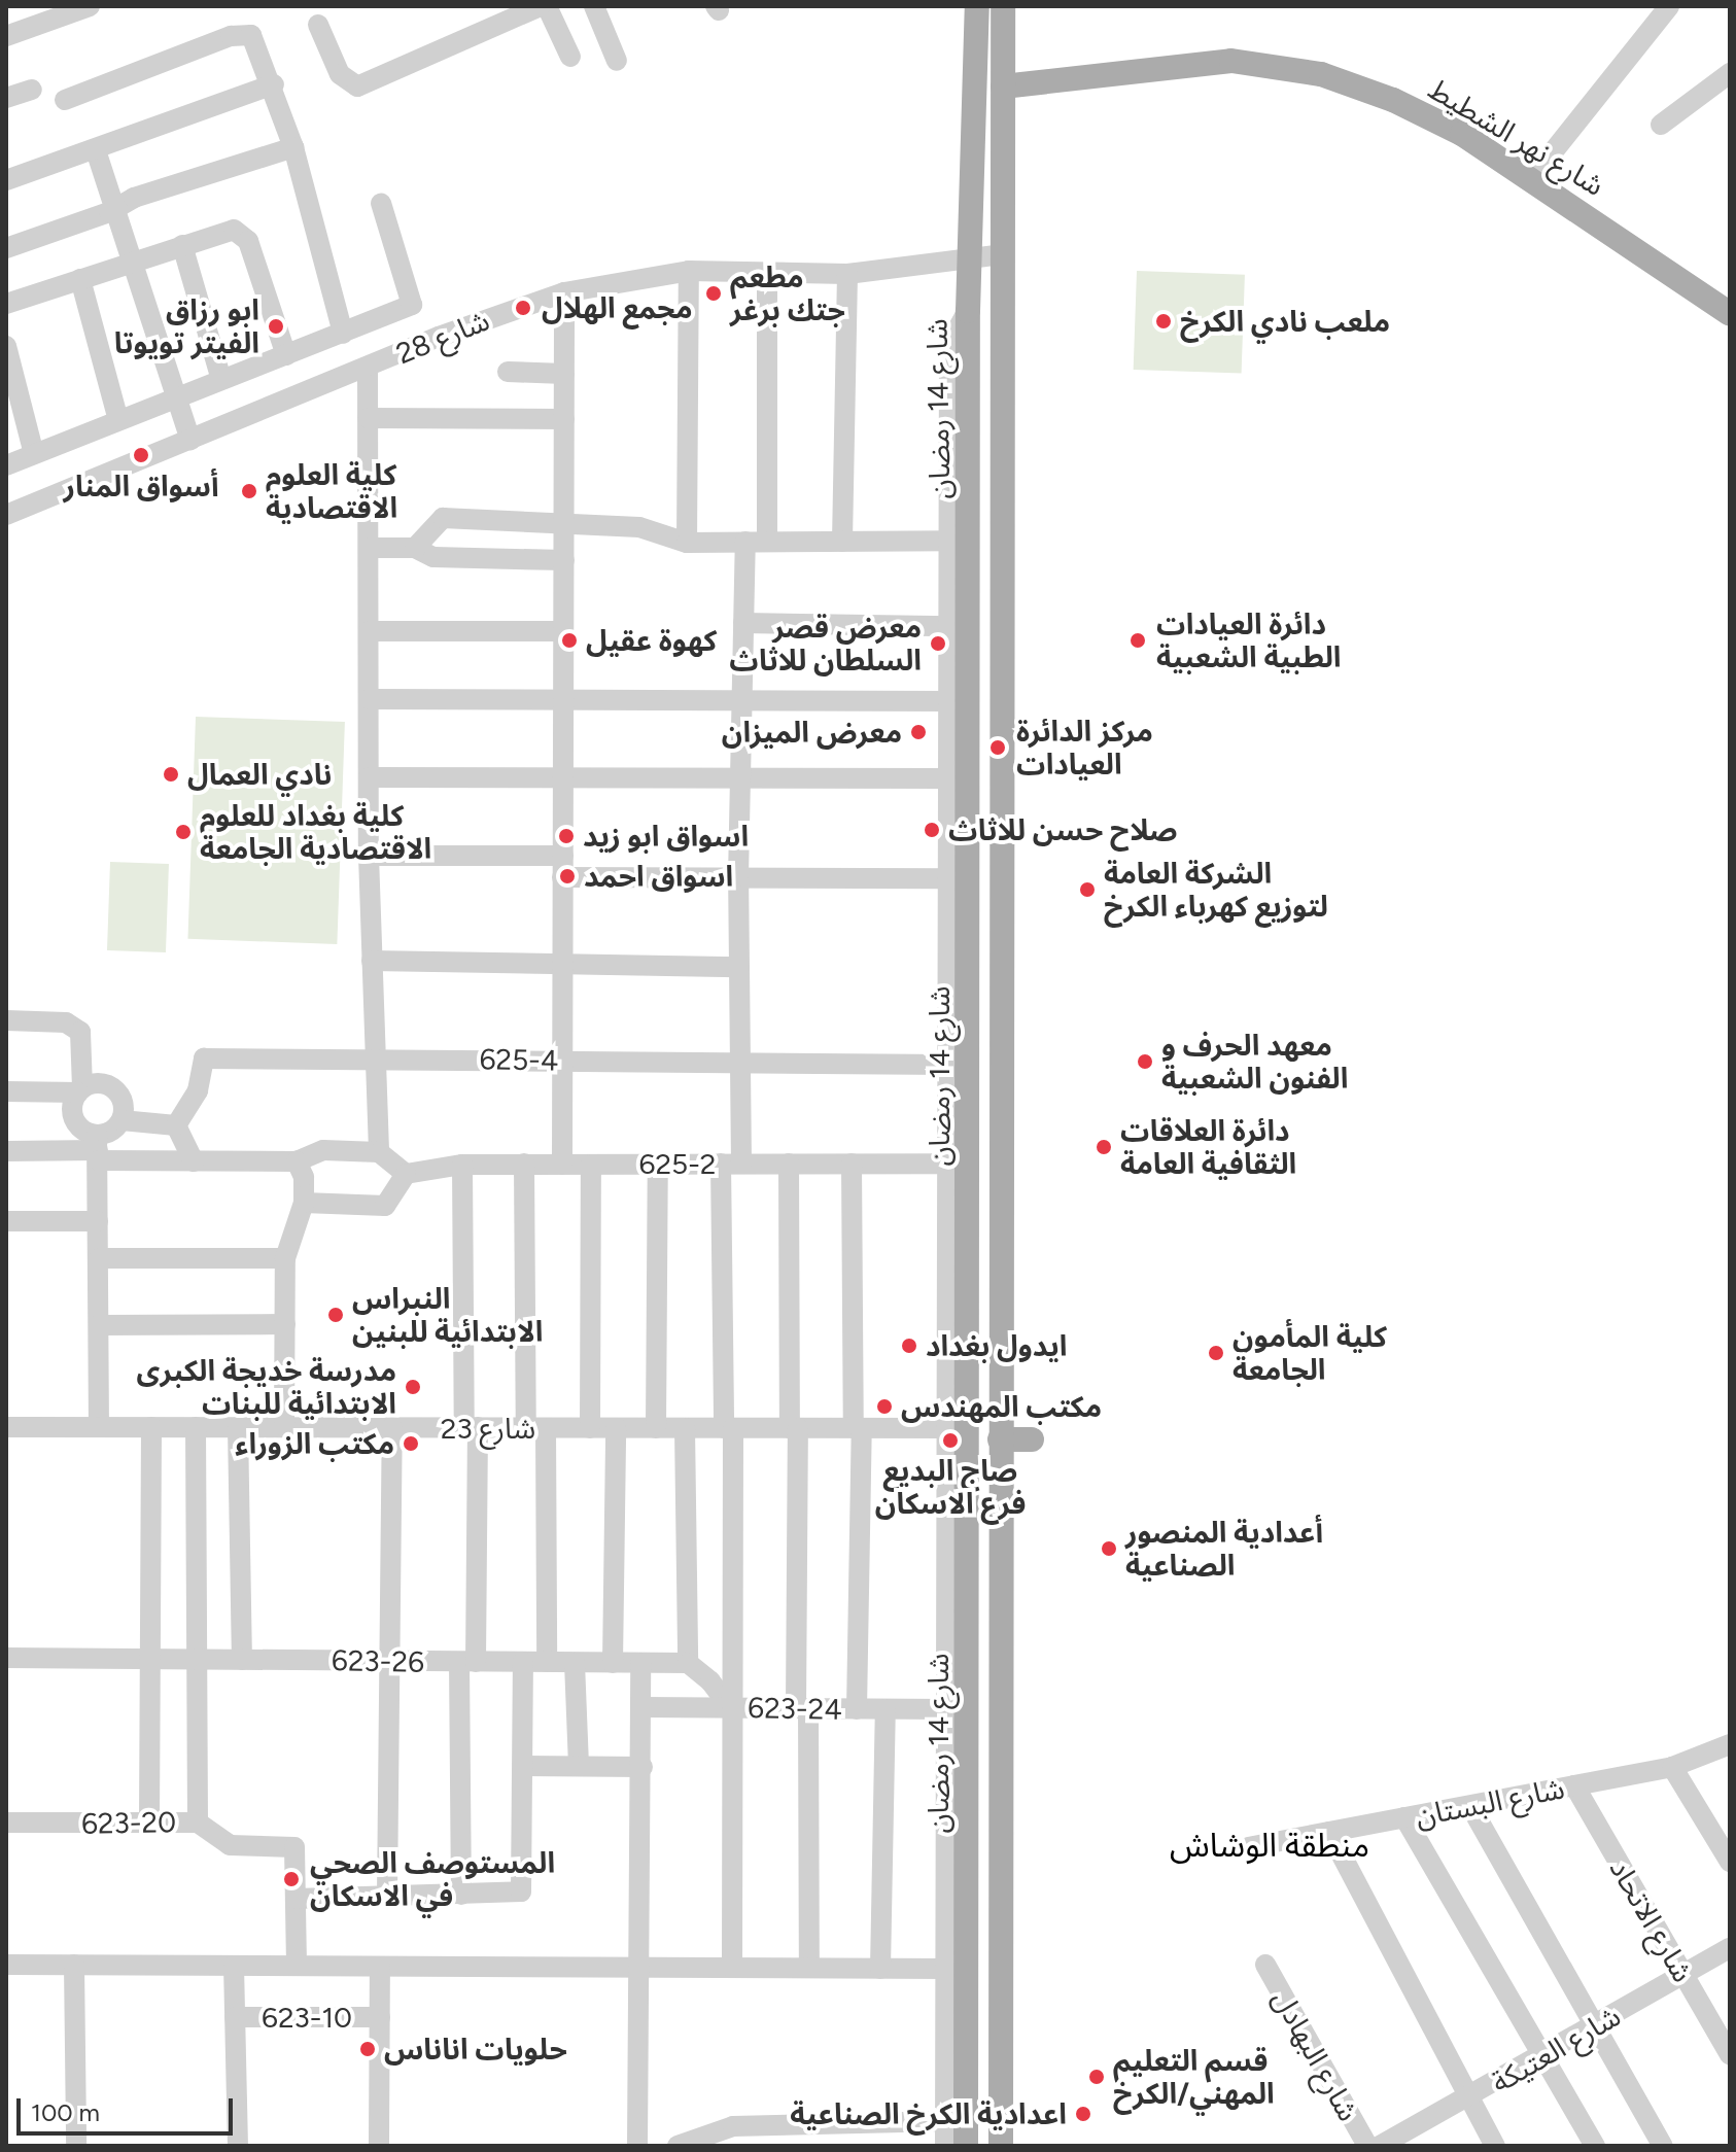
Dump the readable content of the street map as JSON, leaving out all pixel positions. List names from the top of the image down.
{
  "streets": {
    "main road": ["شارع نهر الشطيط", "شارع 14 رمضان"],
    "street": [
      "شارع 28",
      "625-4",
      "625-2",
      "شارع 23",
      "623-26",
      "623-24",
      "شارع البستان",
      "623-20",
      "شارع الاتحاد",
      "623-10",
      "شارع العتيکة",
      "شارع البهادل"
    ]
  },
  "crossings": [
    ["شارع نهر الشطيط", "شارع 14 رمضان"],
    ["شارع 28", "شارع 14 رمضان"],
    ["شارع 14 رمضان", "شارع 23"],
    ["شارع البستان", "شارع الاتحاد"],
    ["شارع الاتحاد", "شارع العتيکة"]
  ],
  "districts": ["منطقة الوشاش"],
  "places": [
    "مطعم جتك برغر",
    "مجمع الهلال",
    "ملعب نادي الكرخ",
    "ابو رزاق الفيتر تويوتا",
    "أسواق المنار",
    "كلية العلوم الاقتصادية",
    "كهوة عقيل",
    "دائرة العيادات الطبية الشعبية",
    "معرض قصر السلطان للاثاث",
    "معرض الميزان",
    "مركز الدائرة العيادات",
    "نادي العمال",
    "صلاح حسن للاثاث",
    "كلية بغداد للعلوم الاقتصادية الجامعة",
    "اسواق ابو زيد",
    "اسواق احمد",
    "الشركة العامة لتوزيع كهرباء الكرخ",
    "معهد الحرف و الفنون الشعبية",
    "دائرة العلاقات الثقافية العامة",
    "النبراس الابتدائية للبنين",
    "ايدول بغداد",
    "كلية المأمون الجامعة",
    "مدرسة خديجة الكبرى الابتدائية للبنات",
    "مكتب المهندس",
    "صاج البديع فرع الاسكان",
    "مكتب الزوراء",
    "أعدادية المنصور الصناعية",
    "المستوصف الصحي في الاسكان",
    "حلويات اناناس",
    "قسم التعليم المهني/الكرخ",
    "اعدادية الكرخ الصناعية"
  ],
  "scale_bar": "100 m"
}
